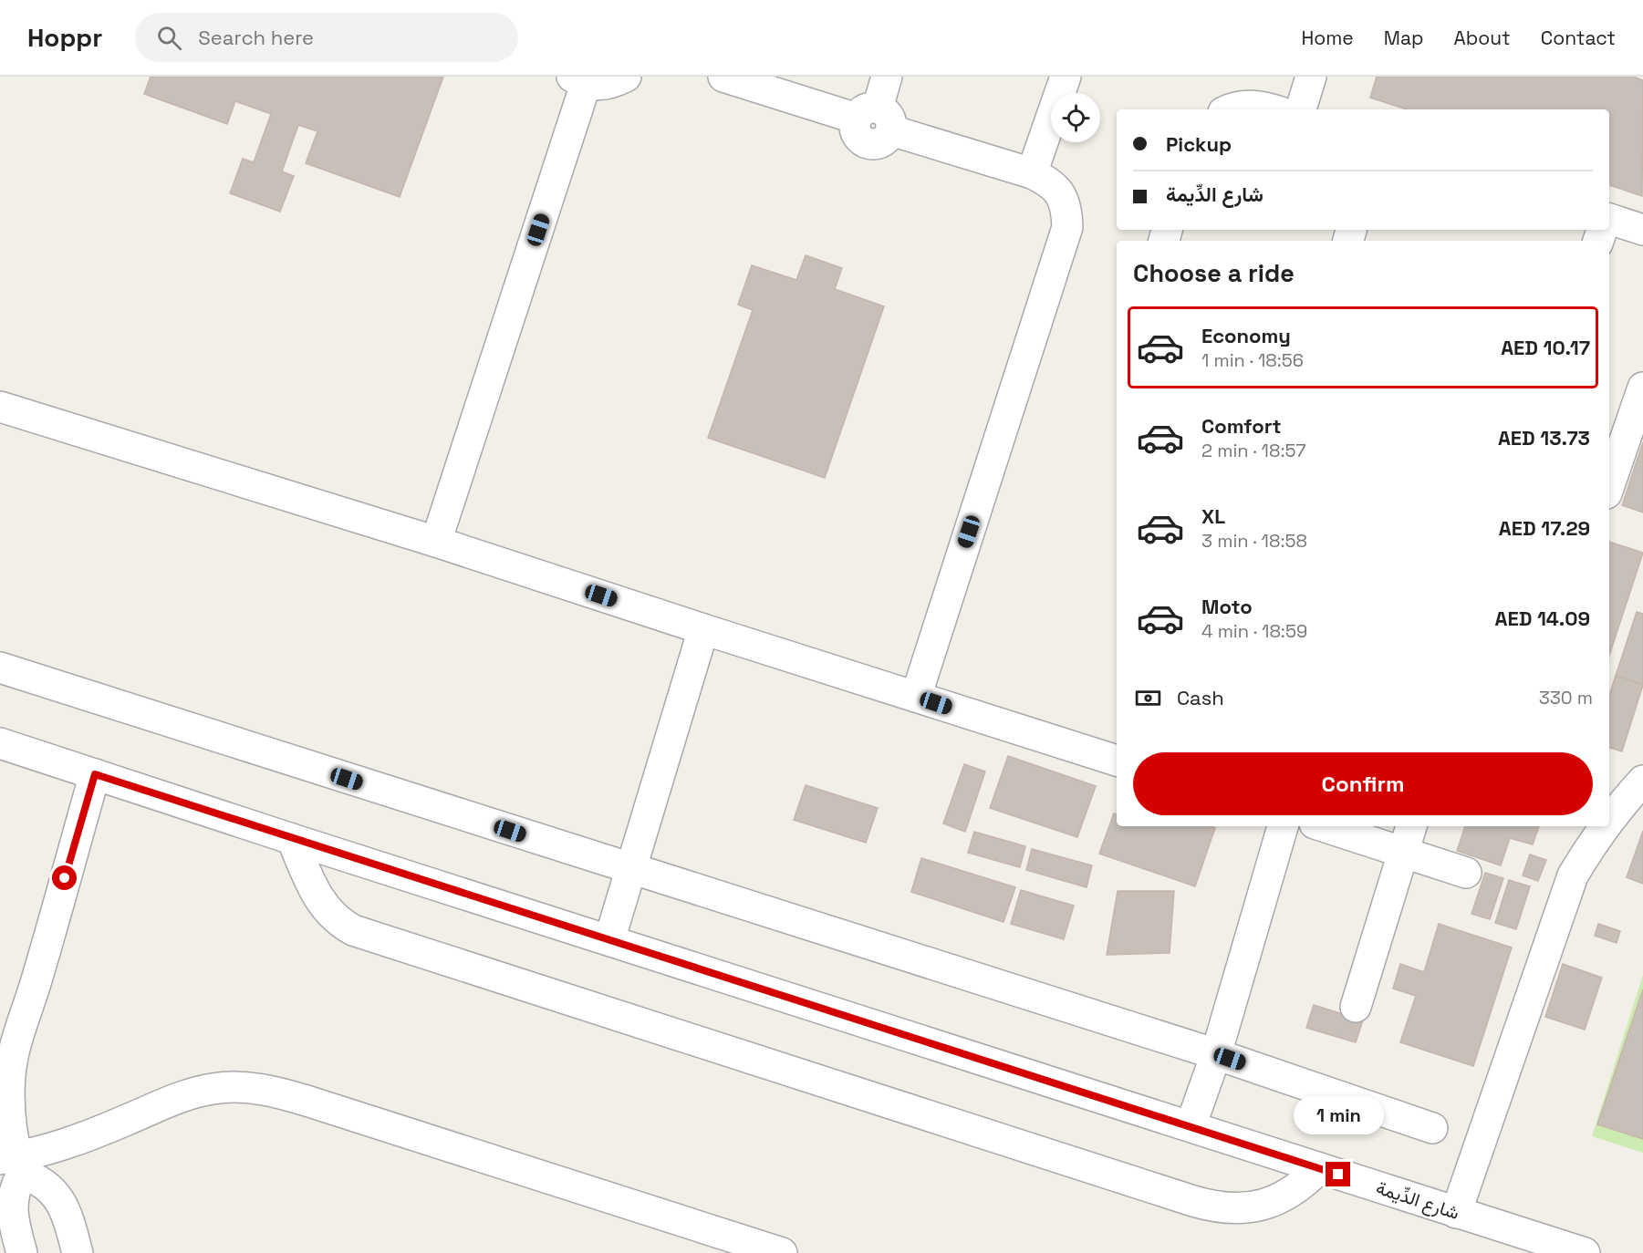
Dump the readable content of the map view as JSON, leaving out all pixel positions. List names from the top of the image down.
{
  "streets": {
    "street": ["شارع الدِّيمة"]
  },
  "page": {
    "header": "Hoppr",
    "search": "Search here",
    "nav": [
      "Home",
      "Map",
      "About",
      "Contact"
    ],
    "banner": ["Pickup", "شارع الدِّيمة"],
    "heading": "Choose a ride",
    "list": [
      {
        "name": "Economy",
        "note": "1 min · 18:56",
        "value": "AED 10.17"
      },
      {
        "name": "Comfort",
        "note": "2 min · 18:57",
        "value": "AED 13.73"
      },
      {
        "name": "XL",
        "note": "3 min · 18:58",
        "value": "AED 17.29"
      },
      {
        "name": "Moto",
        "note": "4 min · 18:59",
        "value": "AED 14.09"
      }
    ],
    "pay": ["Cash", "330 m"],
    "buttons": "Confirm",
    "bubble": "1 min"
  }
}
